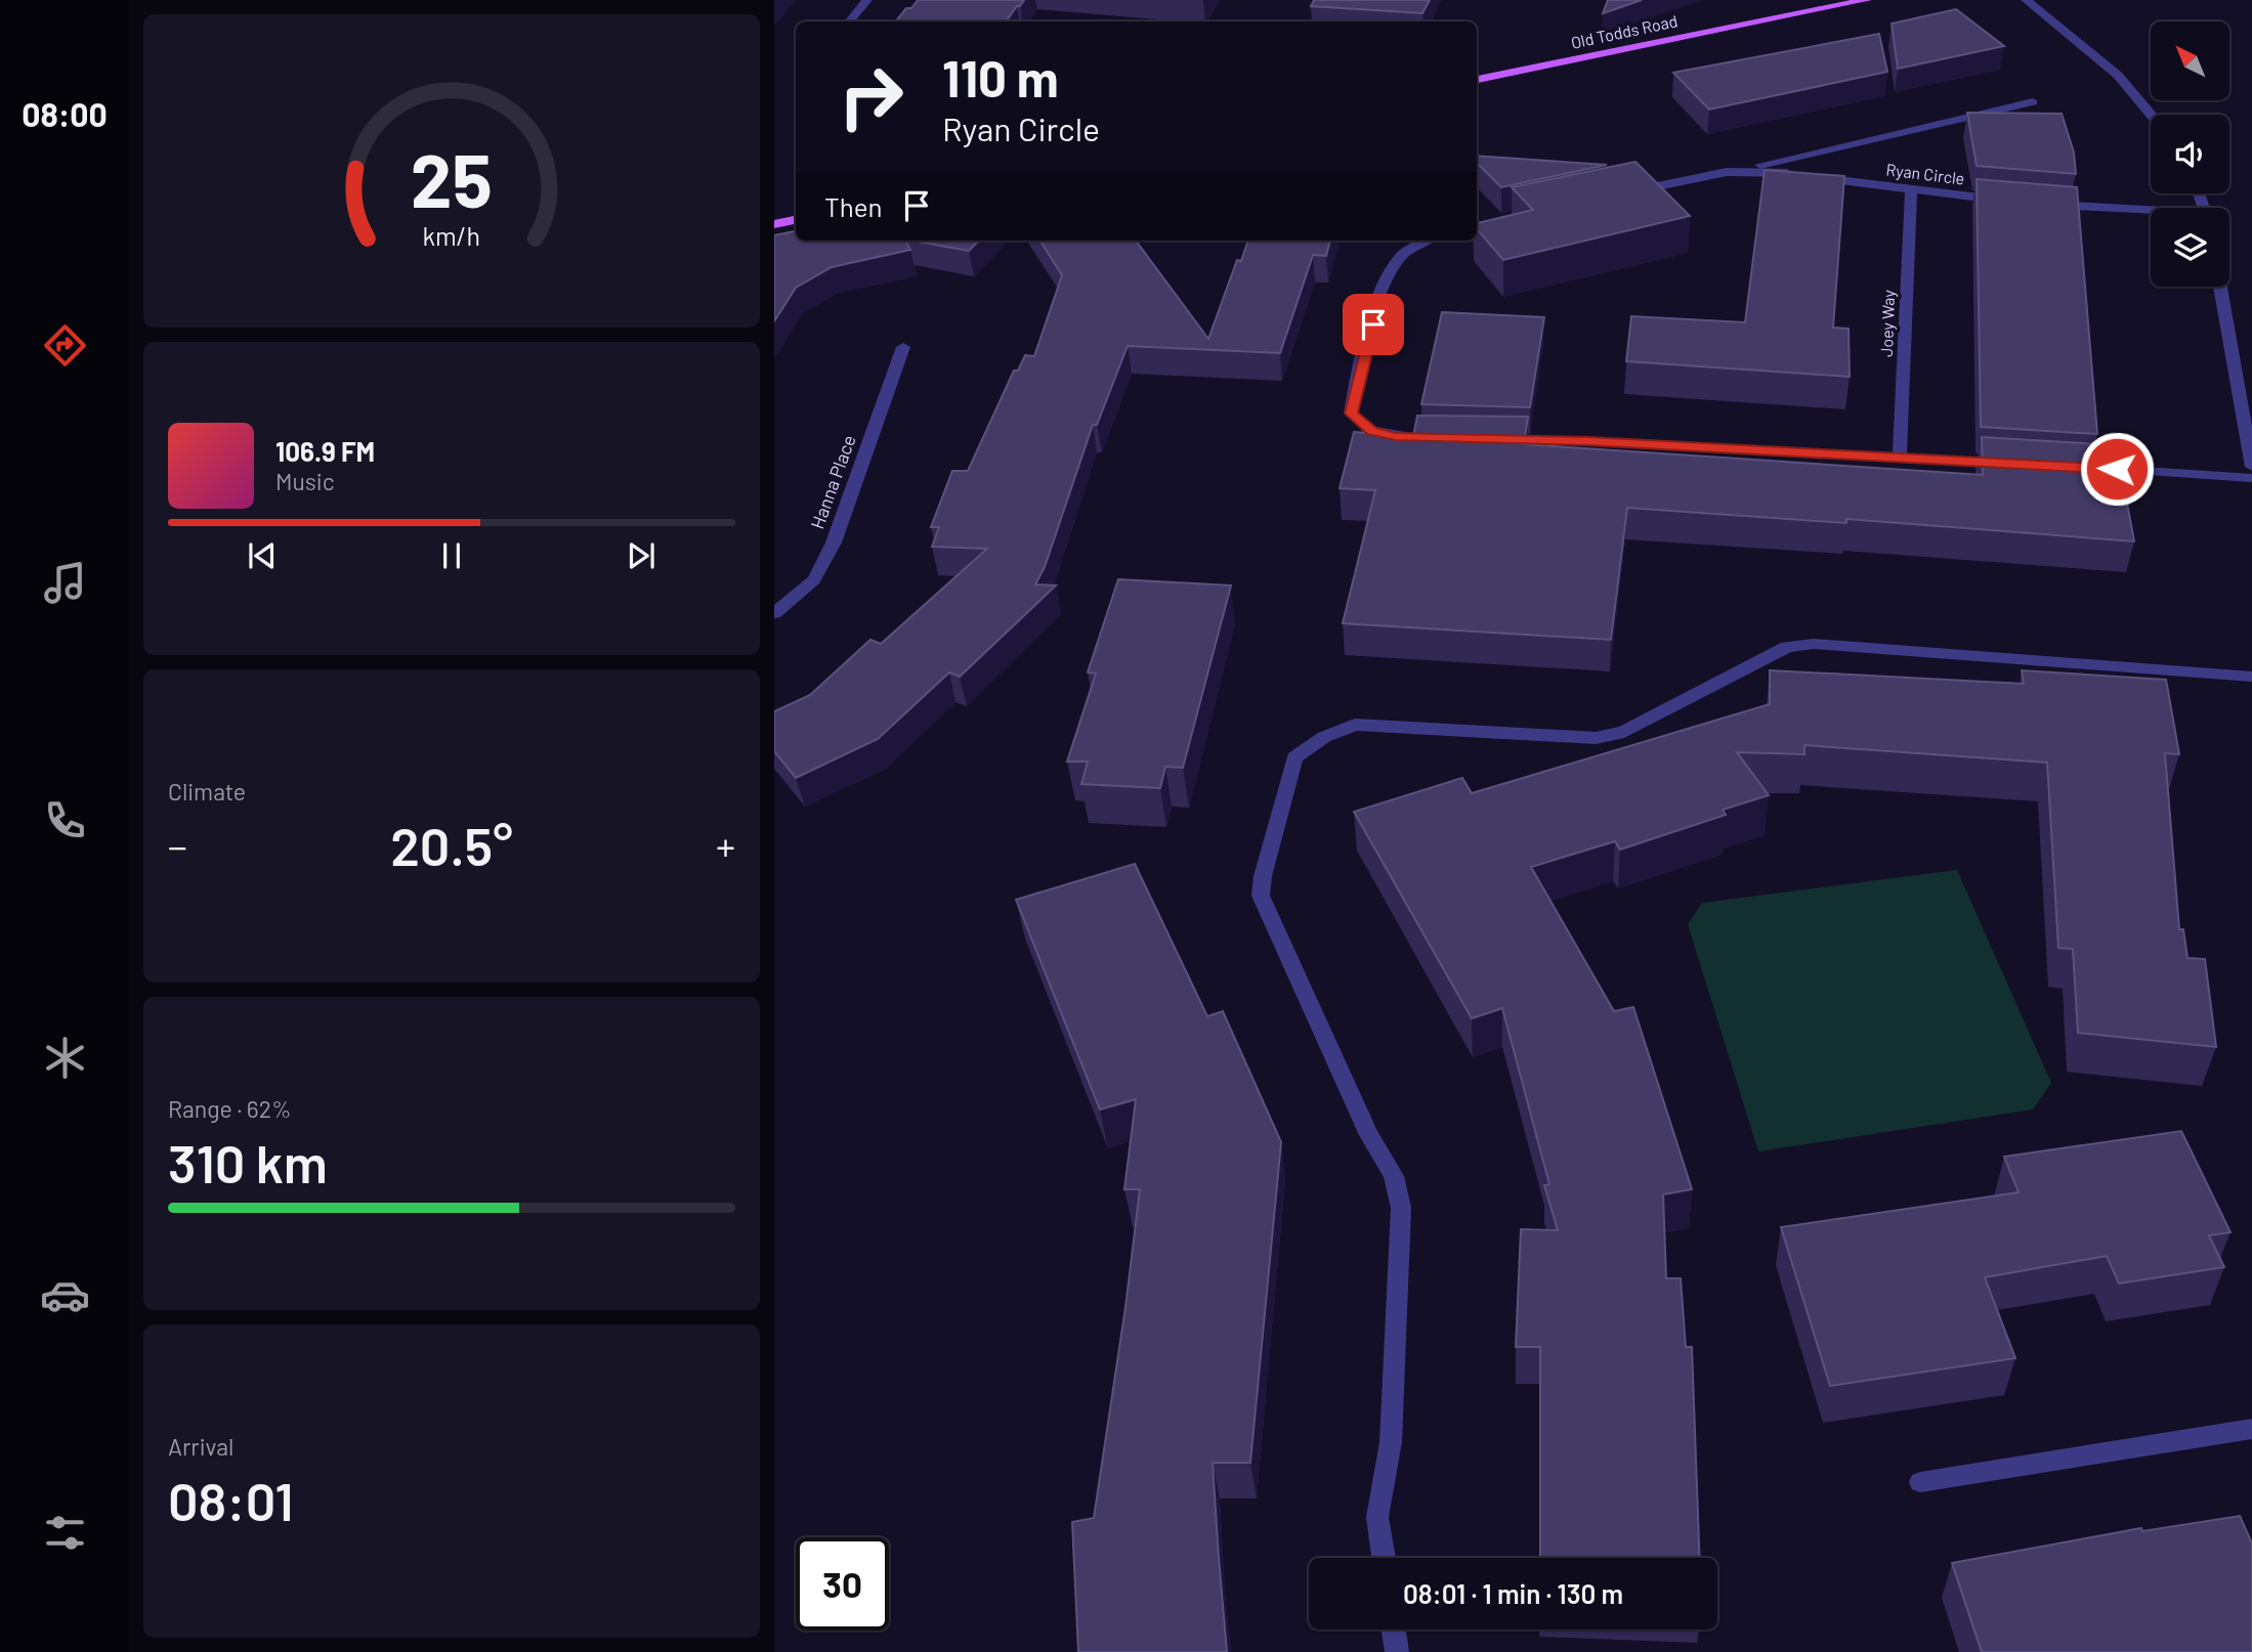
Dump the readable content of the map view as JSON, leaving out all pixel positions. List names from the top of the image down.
{
  "streets": {
    "main road": ["Old Todds Road"],
    "street": ["Ryan Circle", "Joey Way", "Hanna Place"]
  },
  "crossings": [
    ["Ryan Circle", "Joey Way"]
  ],
  "north": "top left",
  "page": {
    "tabs": "08:00",
    "turn": ["110 m", "Ryan Circle"],
    "then": "Then",
    "song": ["106.9 FM", "Music"],
    "tile": [
      "Climate",
      ["Range · 62%", "310 km"],
      ["Arrival", "08:01"]
    ],
    "heat": ["−", "20.5°", "+"],
    "limit": "30",
    "trip": "08:01 · 1 min · 130 m",
    "gauge": ["25", "km/h"]
  }
}
